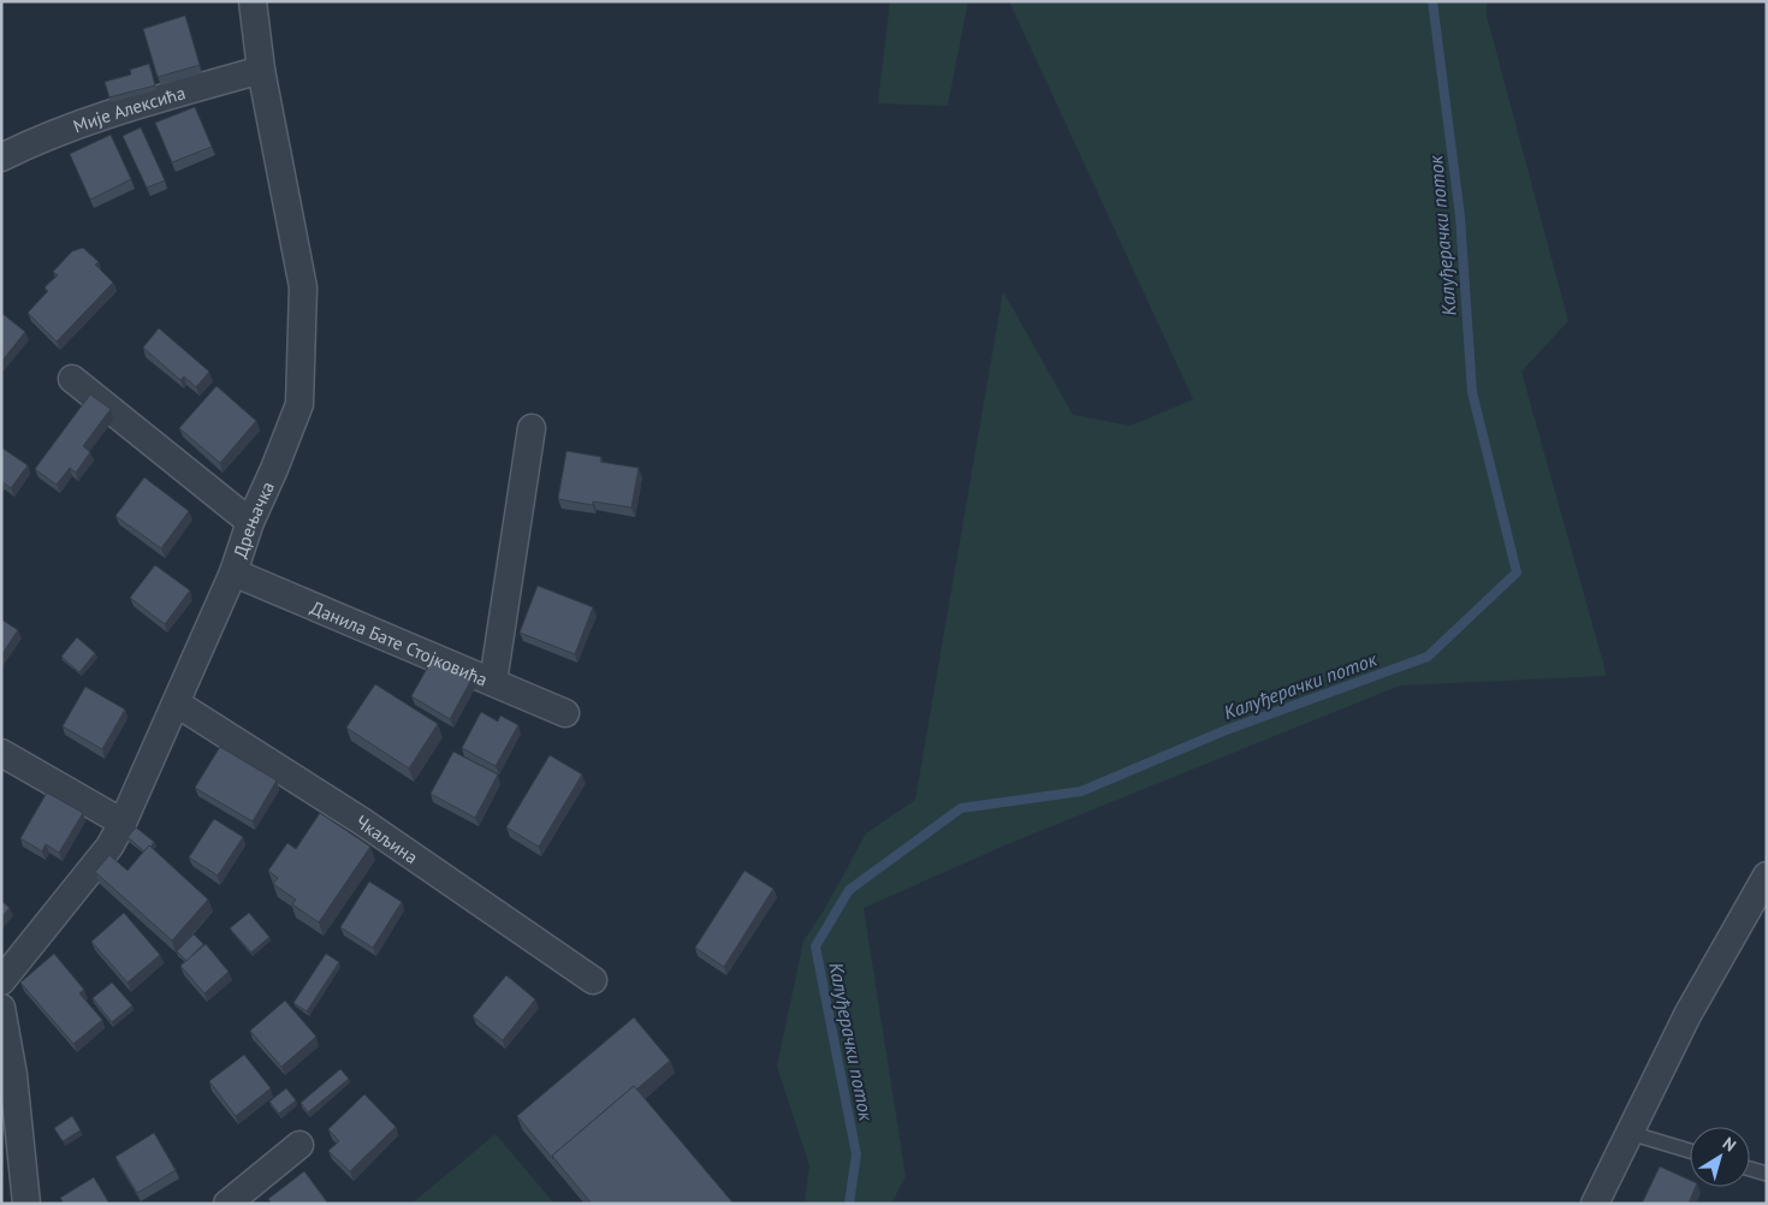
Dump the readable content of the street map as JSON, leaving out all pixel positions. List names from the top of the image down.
{
  "streets": {
    "street": [
      "Мије Алексића",
      "Дрењачка",
      "Данила Бате Стојковића",
      "Чкаљина"
    ]
  },
  "crossings": [
    ["Мије Алексића", "Дрењачка"],
    ["Дрењачка", "Данила Бате Стојковића"],
    ["Дрењачка", "Чкаљина"]
  ],
  "water": ["Калуђерачки поток"],
  "north": "top right"
}
